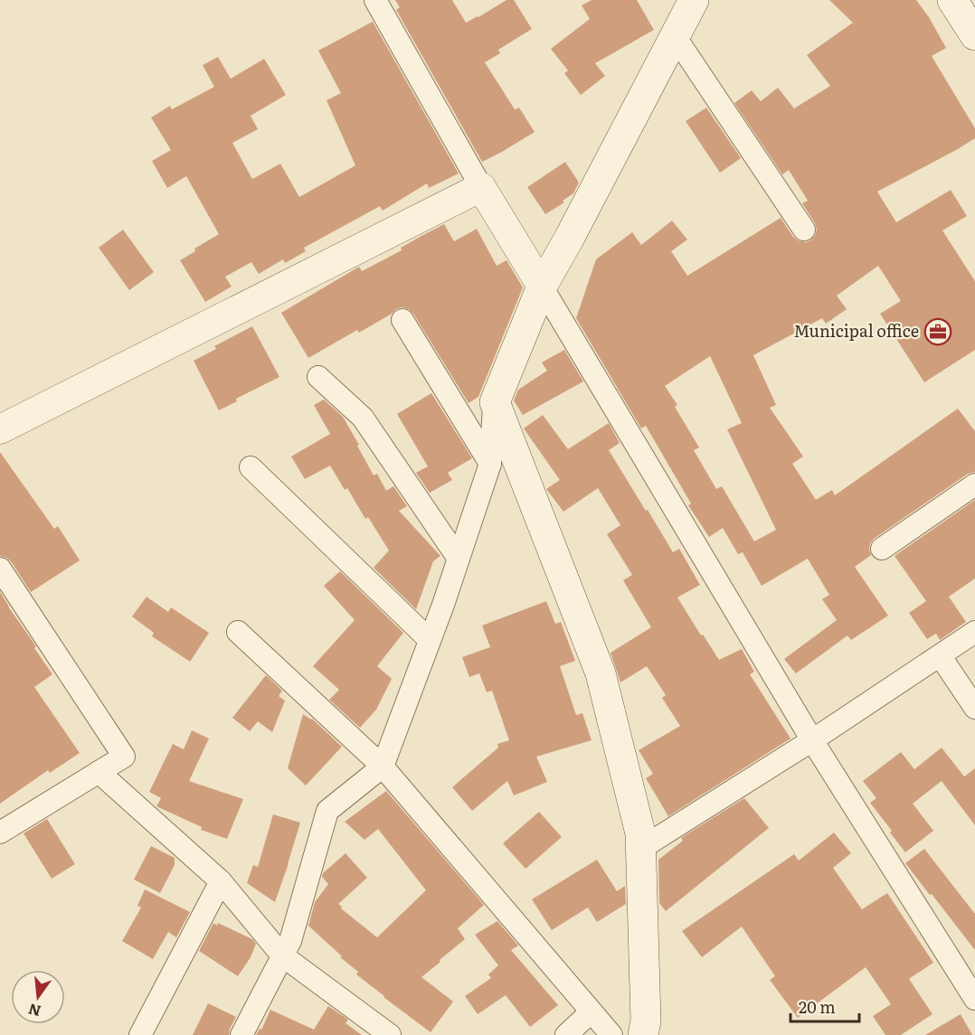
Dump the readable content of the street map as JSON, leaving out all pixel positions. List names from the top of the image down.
{
  "places": {
    "office": ["Municipal office"]
  },
  "scale_bar": "20 m",
  "north": "bottom"
}
